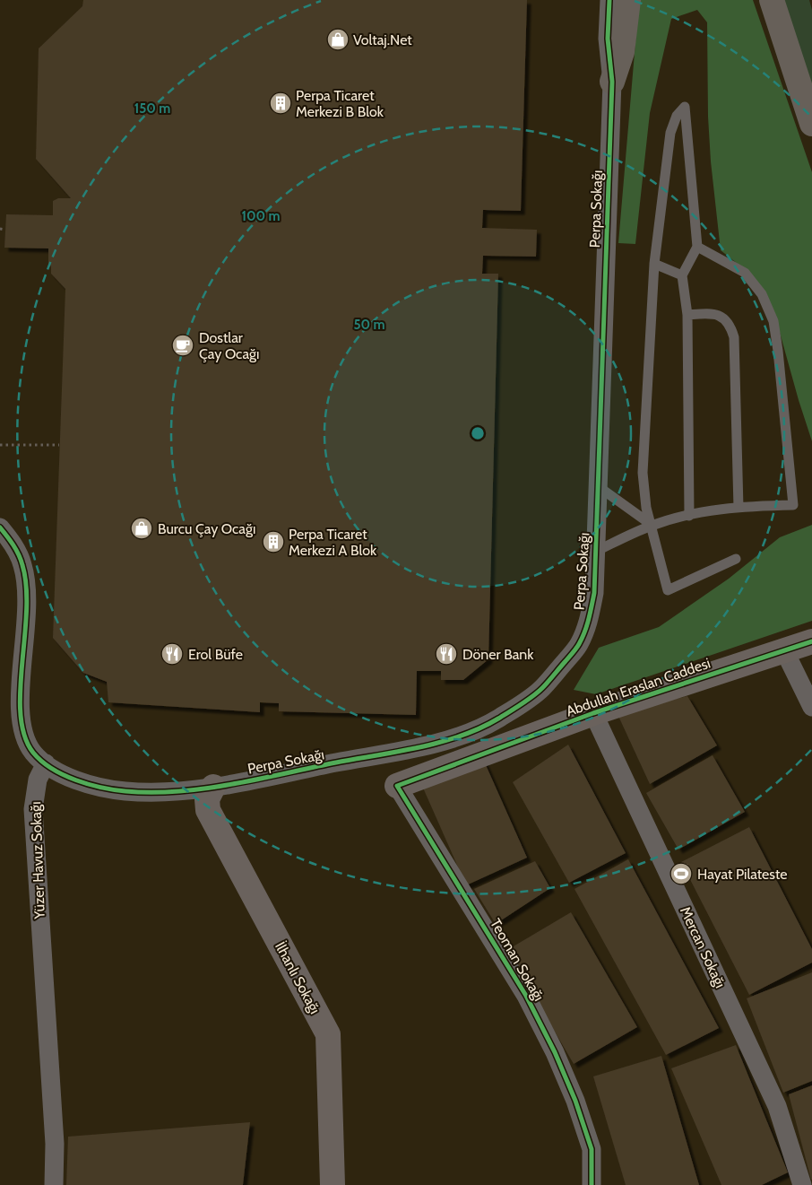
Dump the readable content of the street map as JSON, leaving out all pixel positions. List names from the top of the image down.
{
  "streets": {
    "street": [
      "Perpa Sokağı",
      "Abdullah Eraslan Caddesi",
      "Yüzer Havuz Sokağı",
      "Mercan Sokağı",
      "Teoman Sokağı",
      "İlhanlı Sokağı"
    ]
  },
  "crossings": [
    ["Perpa Sokağı", "Yüzer Havuz Sokağı"],
    ["Perpa Sokağı", "İlhanlı Sokağı"],
    ["Abdullah Eraslan Caddesi", "Mercan Sokağı"],
    ["Abdullah Eraslan Caddesi", "Teoman Sokağı"]
  ],
  "places": {
    "shop": ["Voltaj.Net", "Burcu Çay Ocağı"],
    "building": ["Perpa Ticaret Merkezi B Blok", "Perpa Ticaret Merkezi A Blok"],
    "cafe": ["Dostlar Çay Ocağı"],
    "restaurant": ["Erol Büfe", "Döner Bank"],
    "sports": ["Hayat Pilateste"]
  },
  "rings": ["150 m", "100 m", "50 m"]
}
